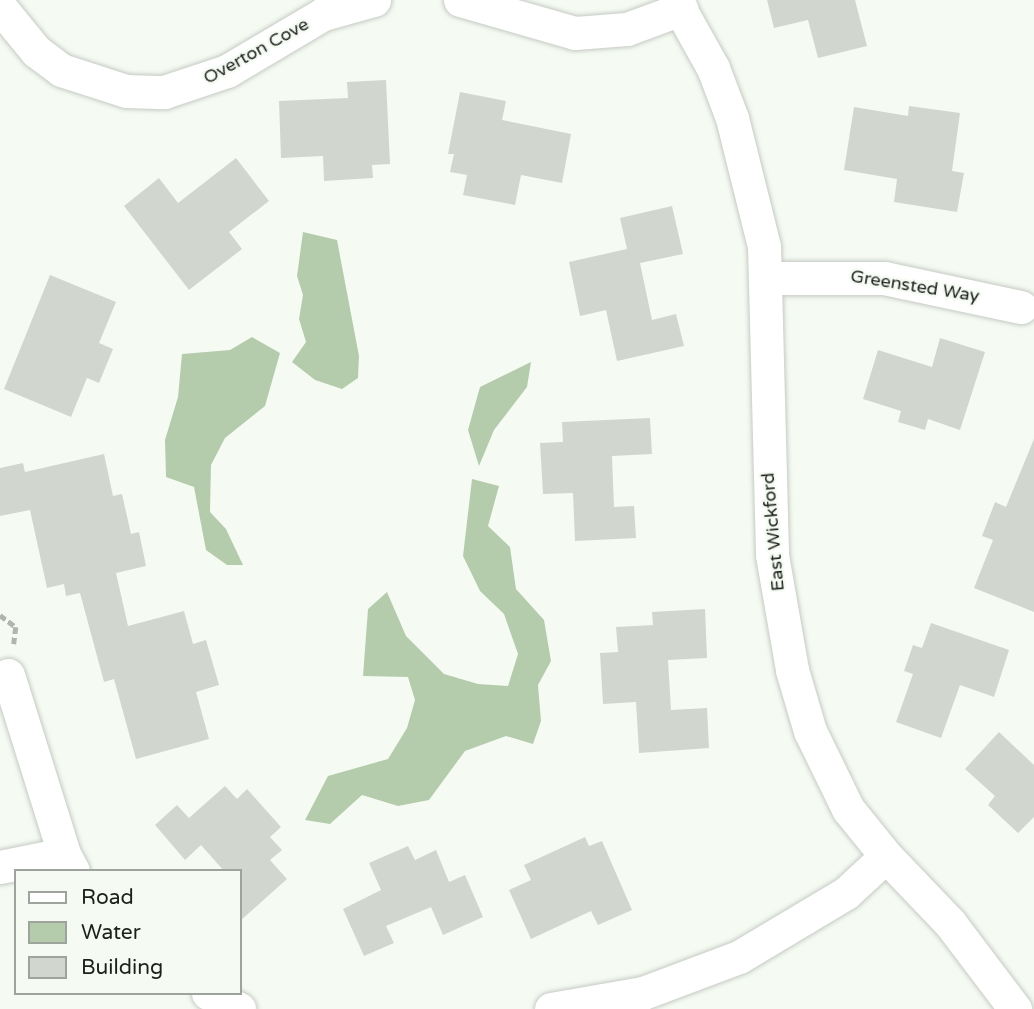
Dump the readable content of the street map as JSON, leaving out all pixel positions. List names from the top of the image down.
{
  "streets": {
    "street": ["Overton Cove", "Greensted Way", "East Wickford"]
  },
  "crossings": [
    ["Greensted Way", "East Wickford"]
  ],
  "legend": ["Road", "Water", "Building"]
}
